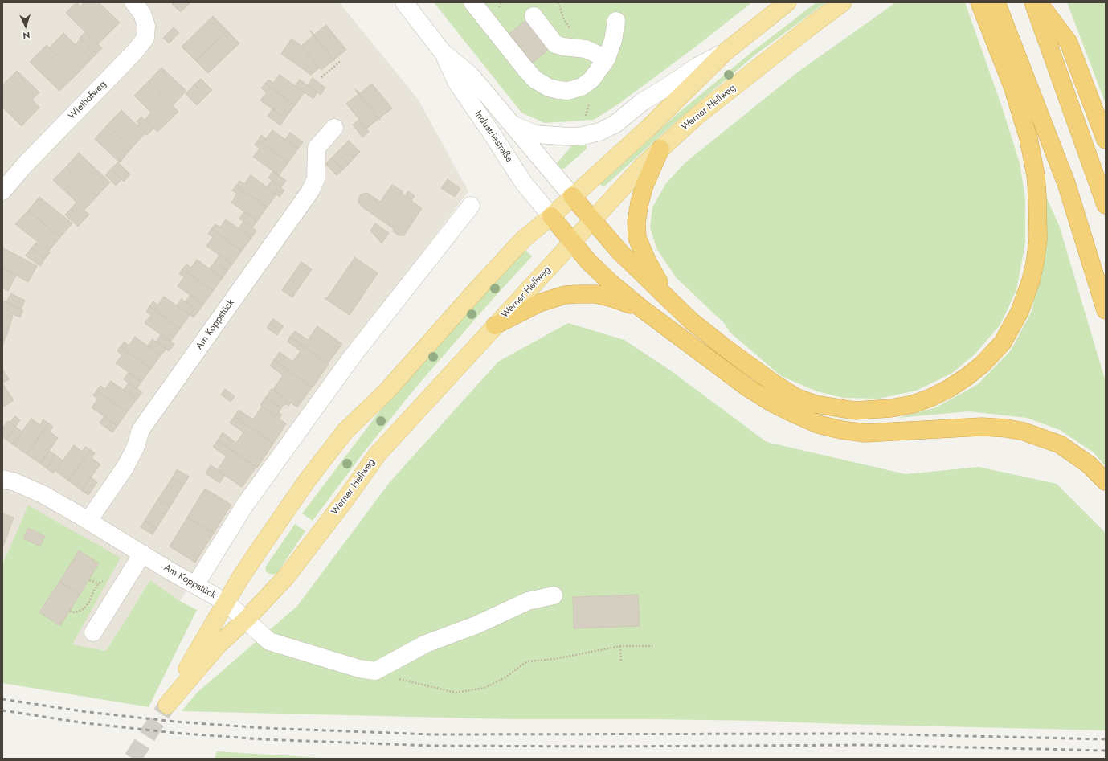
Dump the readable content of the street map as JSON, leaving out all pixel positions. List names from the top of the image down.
{
  "streets": {
    "main road": ["Werner Hellweg"],
    "street": ["Wiethofweg", "Industriestraße", "Am Koppstück"]
  },
  "crossings": [
    ["Werner Hellweg", "Industriestraße"],
    ["Werner Hellweg", "Am Koppstück"]
  ],
  "north": "bottom"
}
